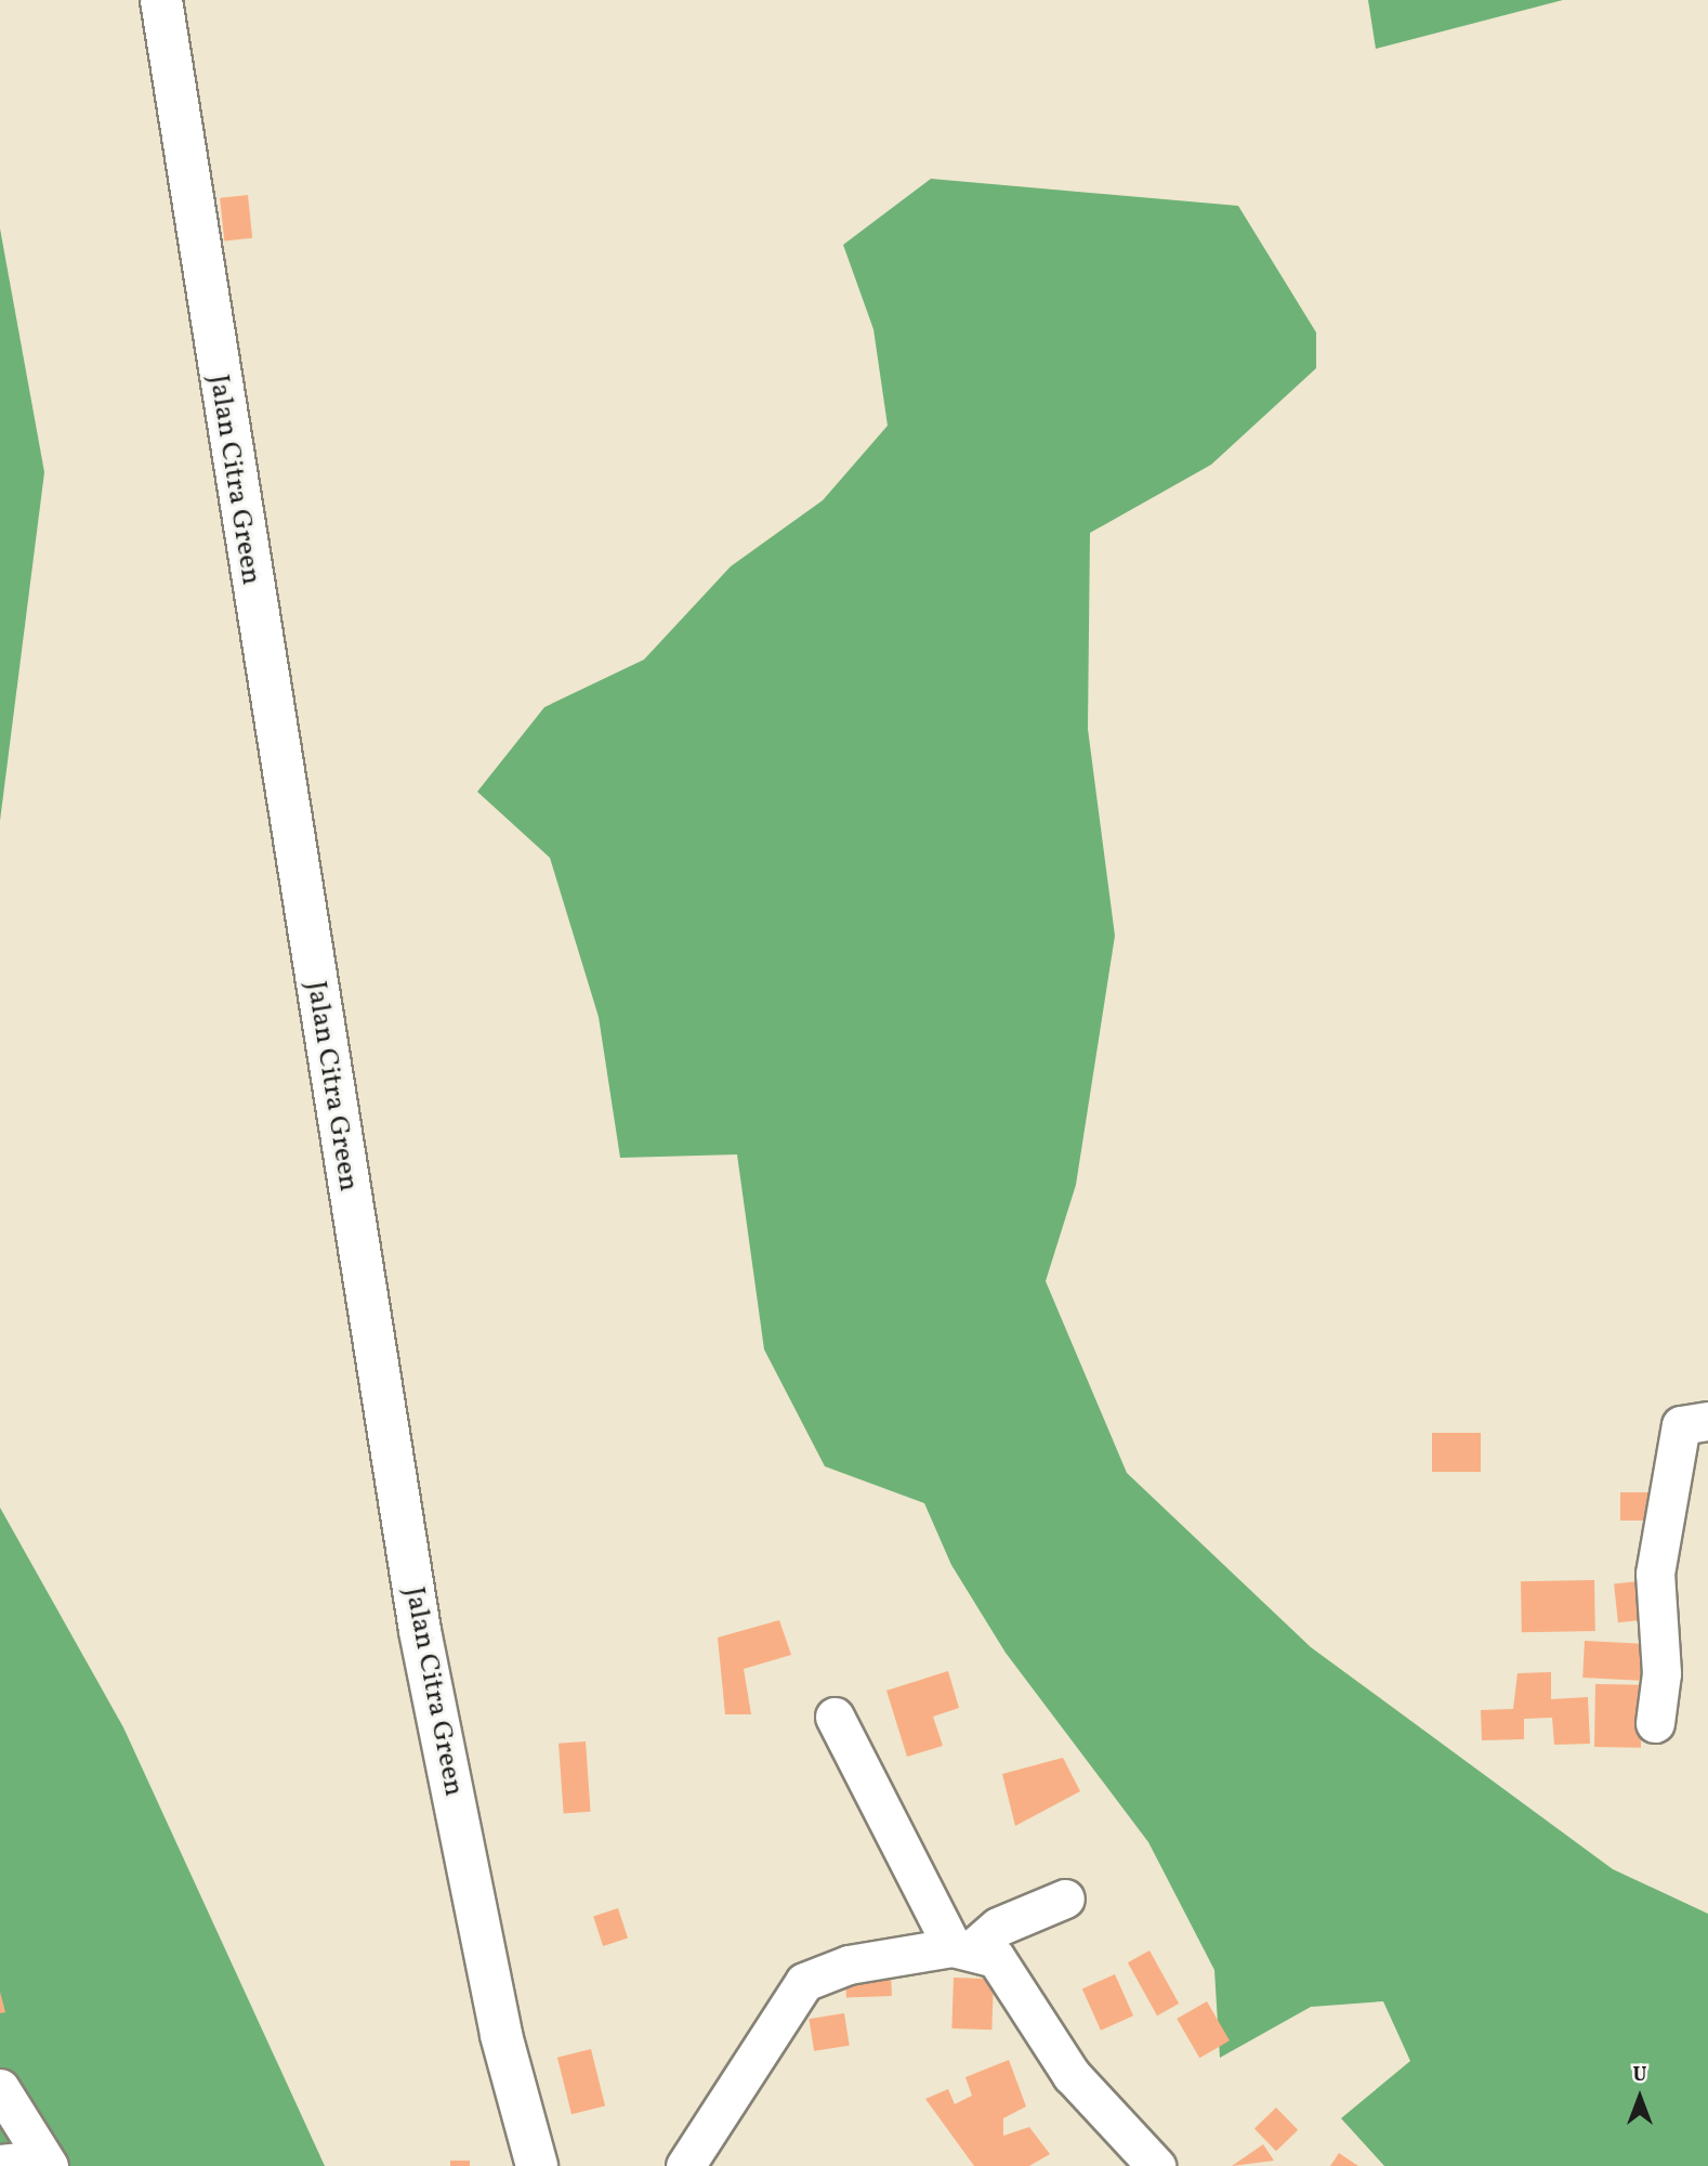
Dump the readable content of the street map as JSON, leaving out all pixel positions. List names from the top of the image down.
{
  "streets": {
    "street": ["Jalan Citra Green"]
  },
  "north": "top"
}
